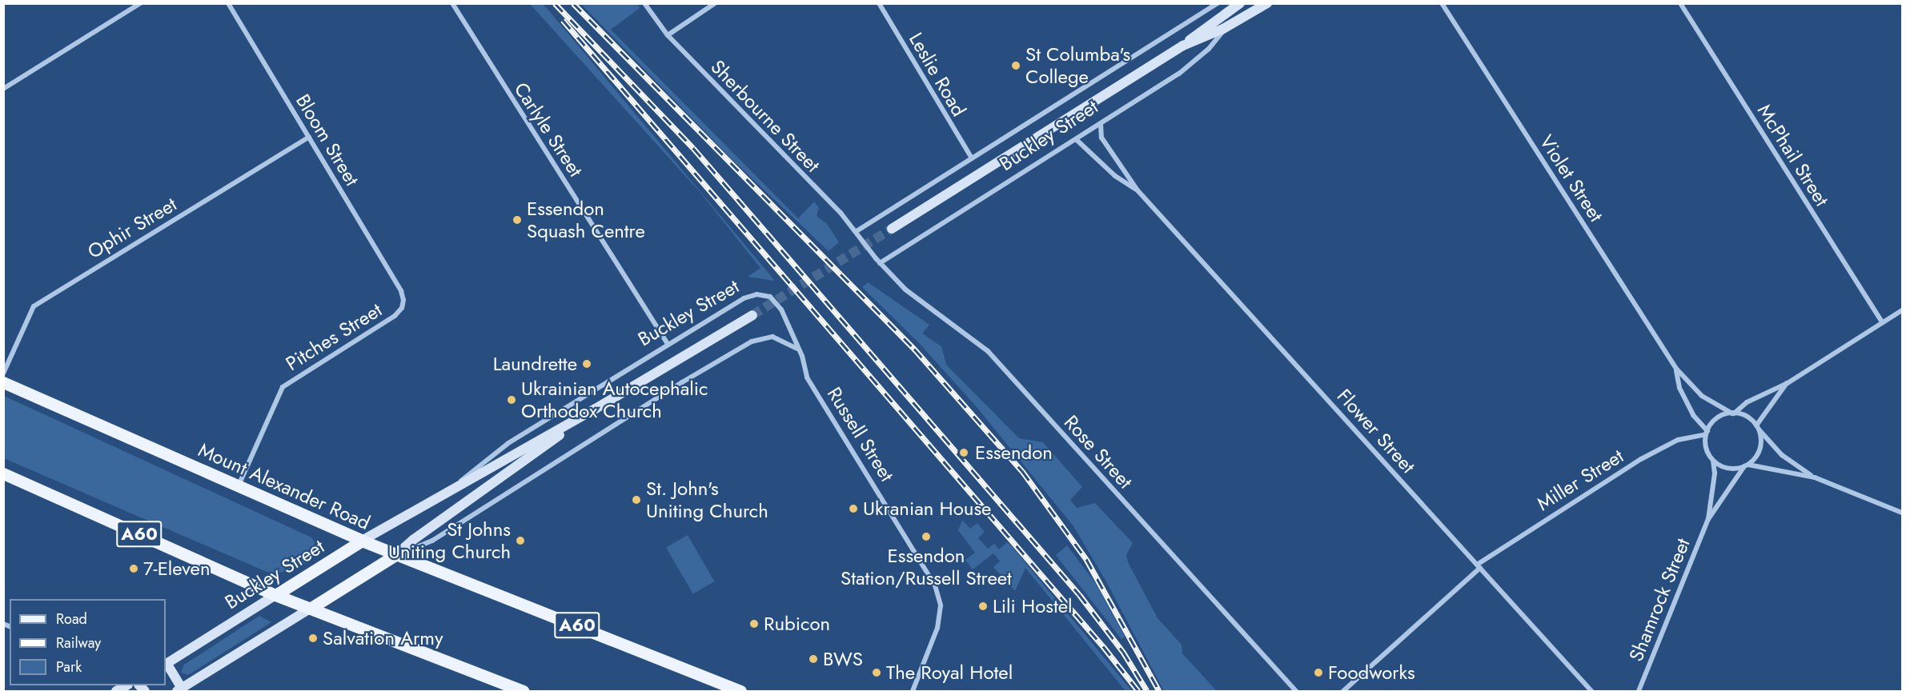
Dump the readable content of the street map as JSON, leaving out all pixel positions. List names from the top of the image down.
{
  "streets": {
    "main road": ["Buckley Street", "Mount Alexander Road", "A60"],
    "street": [
      "Leslie Road",
      "Sherbourne Street",
      "Carlyle Street",
      "Bloom Street",
      "McPhail Street",
      "Violet Street",
      "Ophir Street",
      "Pitches Street",
      "Flower Street",
      "Russell Street",
      "Rose Street",
      "Miller Street",
      "Shamrock Street"
    ]
  },
  "crossings": [
    ["Leslie Road", "Buckley Street"],
    ["Sherbourne Street", "Buckley Street"],
    ["Sherbourne Street", "Rose Street"],
    ["Carlyle Street", "Buckley Street"],
    ["Buckley Street", "Flower Street"],
    ["Buckley Street", "Russell Street"],
    ["Buckley Street", "Rose Street"],
    ["Buckley Street", "Mount Alexander Road"],
    ["Buckley Street", "A60"],
    ["Bloom Street", "Ophir Street"],
    ["Bloom Street", "Pitches Street"],
    ["Violet Street", "Miller Street"],
    ["Violet Street", "Shamrock Street"],
    ["Pitches Street", "Mount Alexander Road"],
    ["Flower Street", "Miller Street"],
    ["Miller Street", "Shamrock Street"]
  ],
  "places": [
    "St Columba's College",
    "Essendon Squash Centre",
    "Laundrette",
    "Ukrainian Autocephalic Orthodox Church",
    "Essendon",
    "St. John's Uniting Church",
    "Ukranian House",
    "Essendon Station/Russell Street",
    "St Johns Uniting Church",
    "7-Eleven",
    "Lili Hostel",
    "Rubicon",
    "Salvation Army",
    "BWS",
    "The Royal Hotel",
    "Foodworks"
  ],
  "legend": ["Road", "Railway", "Park"]
}
